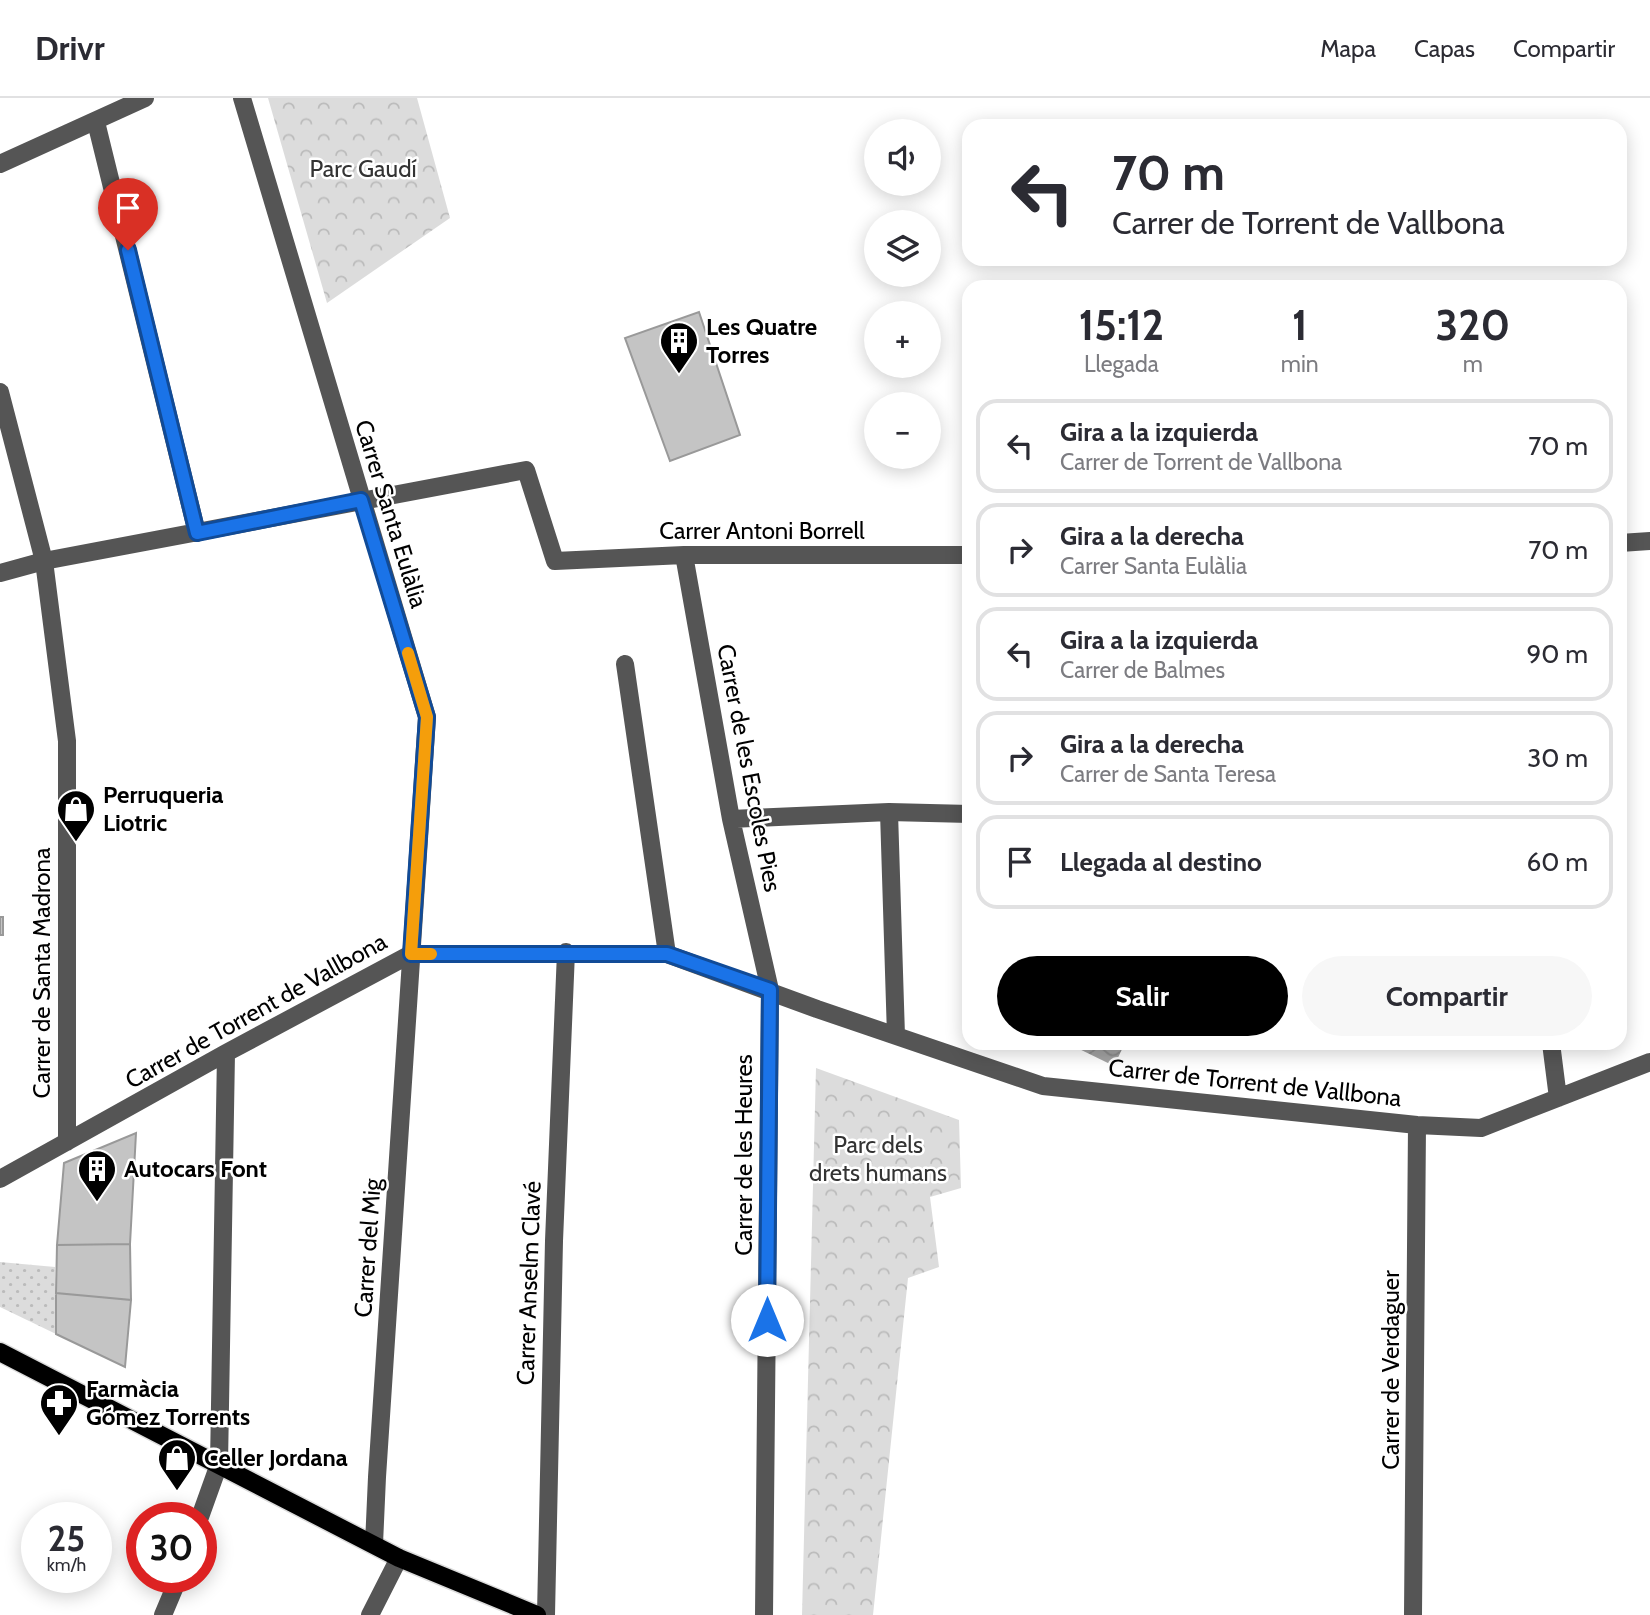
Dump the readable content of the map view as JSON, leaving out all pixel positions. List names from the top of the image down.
{
  "streets": {
    "street": [
      "Carrer Santa Eulàlia",
      "Carrer Antoni Borrell",
      "Carrer de les Escoles Pies",
      "Carrer de Santa Madrona",
      "Carrer de Torrent de Vallbona",
      "Carrer de les Heures",
      "Carrer del Mig",
      "Carrer Anselm Clavé",
      "Carrer de Verdaguer"
    ]
  },
  "crossings": [
    ["Carrer Santa Eulàlia", "Carrer Antoni Borrell"],
    ["Carrer Santa Eulàlia", "Carrer de Torrent de Vallbona"],
    ["Carrer Santa Eulàlia", "Carrer del Mig"],
    ["Carrer Antoni Borrell", "Carrer de les Escoles Pies"],
    ["Carrer de les Escoles Pies", "Carrer de Torrent de Vallbona"],
    ["Carrer de les Escoles Pies", "Carrer de les Heures"],
    ["Carrer de Santa Madrona", "Carrer de Torrent de Vallbona"],
    ["Carrer de Torrent de Vallbona", "Carrer de les Heures"],
    ["Carrer de Torrent de Vallbona", "Carrer del Mig"],
    ["Carrer de Torrent de Vallbona", "Carrer Anselm Clavé"],
    ["Carrer de Torrent de Vallbona", "Carrer de Verdaguer"]
  ],
  "parks": ["Parc Gaudí", "Parc dels drets humans"],
  "places": {
    "building": ["Les Quatre Torres", "Autocars Font"],
    "shop": ["Perruqueria Liotric", "Celler Jordana"],
    "pharmacy": ["Farmàcia Gómez Torrents"]
  },
  "page": {
    "header": "Drivr",
    "nav": ["Mapa", "Capas", "Compartir"],
    "map_buttons": ["+", "−"],
    "turn": ["70 m", "Carrer de Torrent de Vallbona"],
    "eta": [
      "15:12",
      "Llegada",
      "1",
      "min",
      "320",
      "m"
    ],
    "list": [
      {
        "name": "Gira a la izquierda",
        "note": "Carrer de Torrent de Vallbona",
        "value": "70 m"
      },
      {
        "name": "Gira a la derecha",
        "note": "Carrer Santa Eulàlia",
        "value": "70 m"
      },
      {
        "name": "Gira a la izquierda",
        "note": "Carrer de Balmes",
        "value": "90 m"
      },
      {
        "name": "Gira a la derecha",
        "note": "Carrer de Santa Teresa",
        "value": "30 m"
      },
      {
        "name": "Llegada al destino",
        "value": "60 m"
      }
    ],
    "buttons": ["Salir", "Compartir"],
    "speed": "25 km/h",
    "limit": "30"
  }
}
